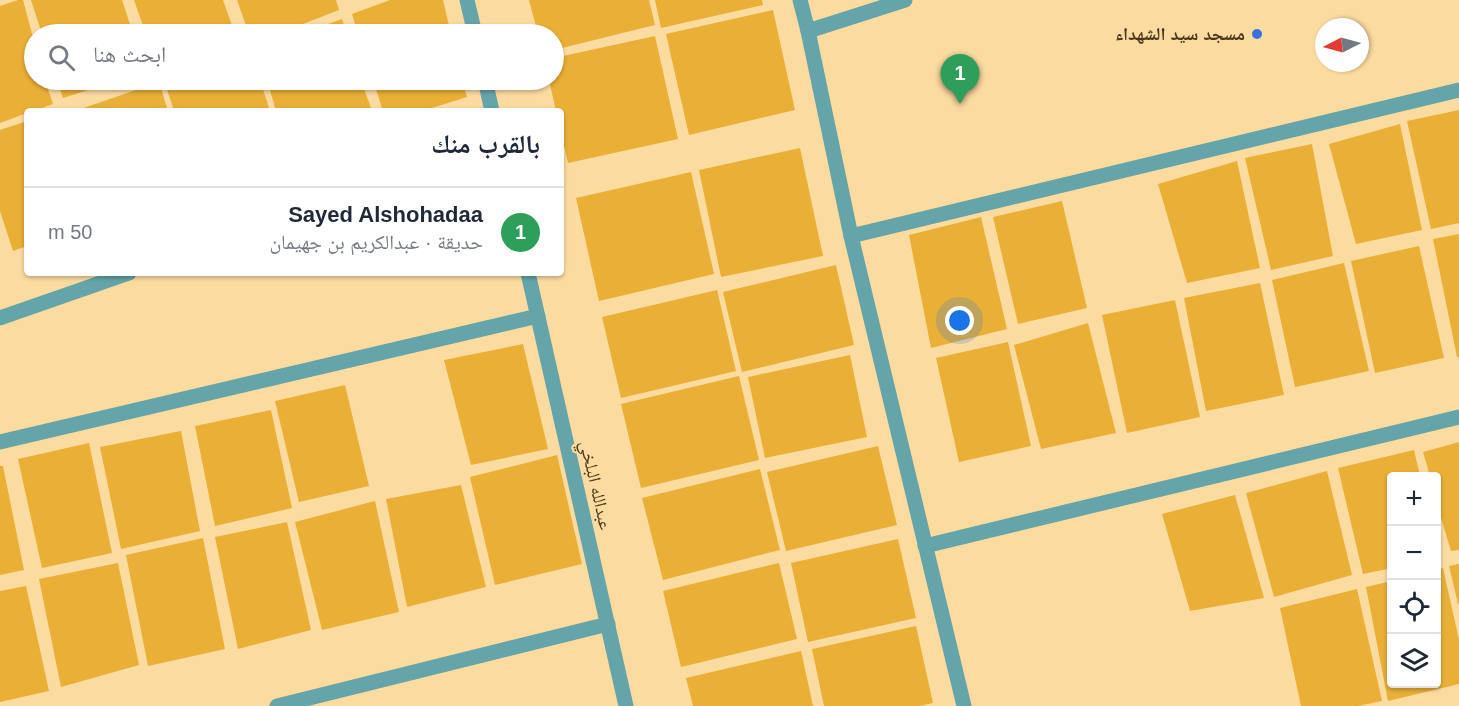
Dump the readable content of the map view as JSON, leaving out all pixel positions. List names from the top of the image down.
{
  "streets": {
    "street": ["عبدالله البلخي"]
  },
  "places": ["مسجد سيد الشهداء"],
  "north": "left",
  "page": {
    "search": "ابحث هنا",
    "pins": "1",
    "heading": "بالقرب منك",
    "list": [
      {
        "mark": "1",
        "name": "Sayed Alshohadaa",
        "note": "حديقة · عبدالكريم بن جهيمان",
        "value": "50 m"
      }
    ],
    "map_buttons": ["+", "−"]
  }
}
